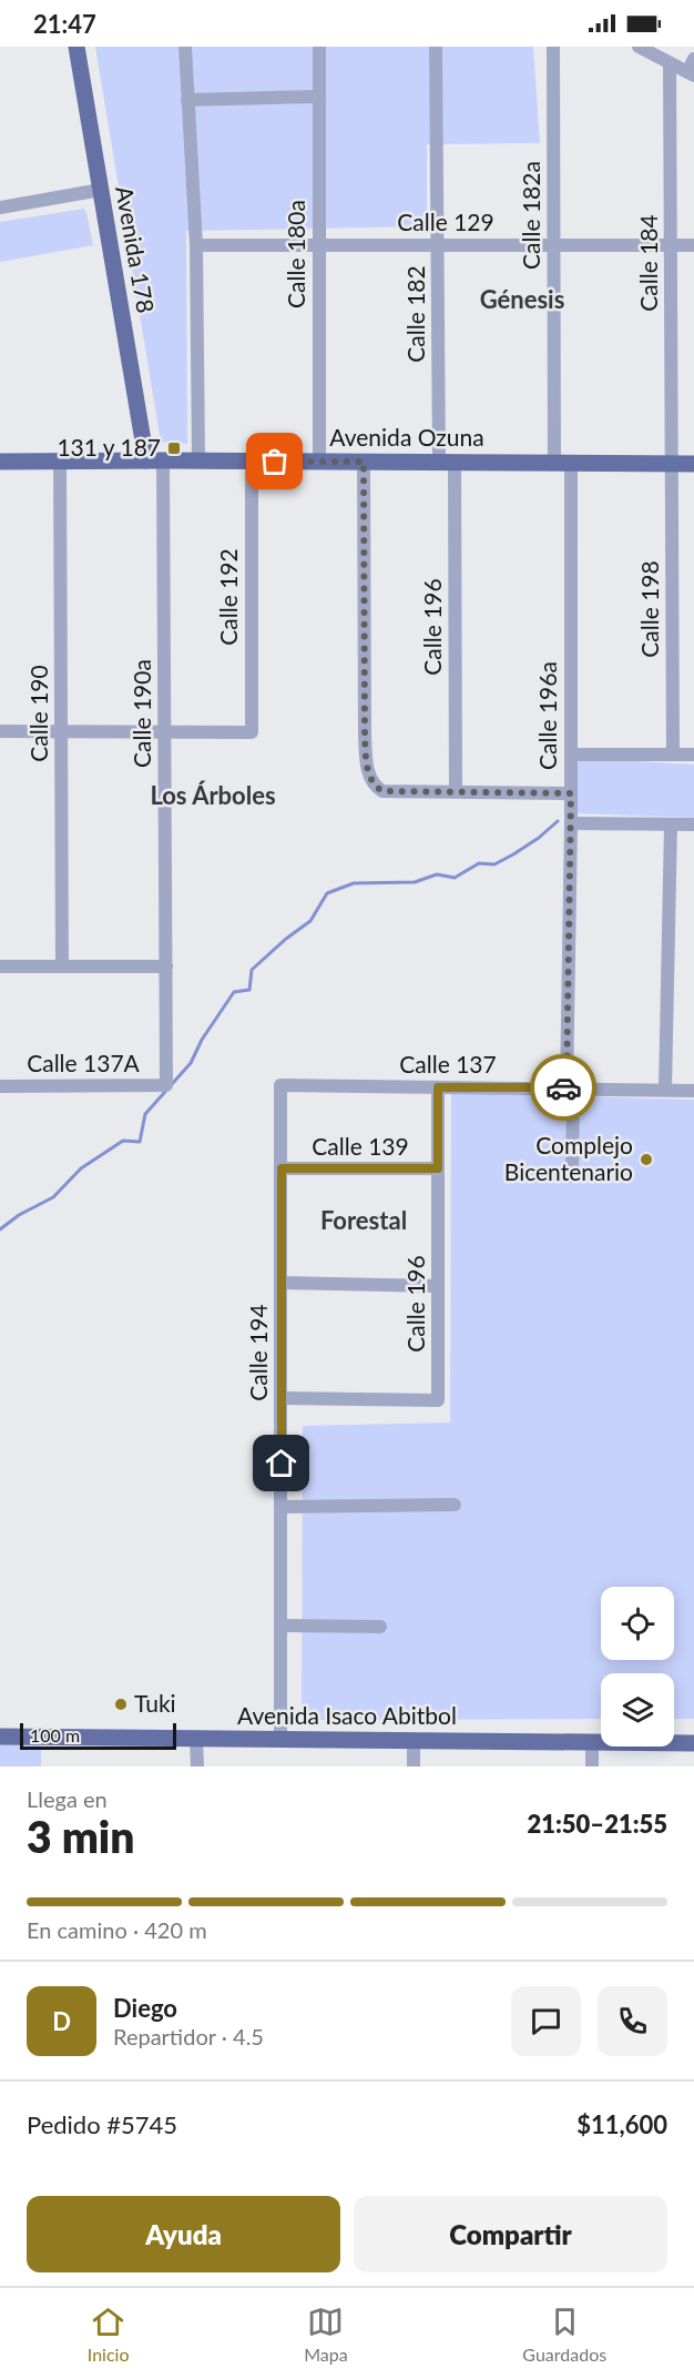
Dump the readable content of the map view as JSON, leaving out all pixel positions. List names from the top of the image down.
{
  "streets": {
    "main road": ["Avenida 178", "Avenida Ozuna", "Avenida Isaco Abitbol"],
    "street": [
      "Calle 182a",
      "Calle 129",
      "Calle 180a",
      "Calle 184",
      "Calle 182",
      "Calle 192",
      "Calle 198",
      "Calle 196",
      "Calle 190",
      "Calle 190a",
      "Calle 196a",
      "Calle 137A",
      "Calle 137",
      "Calle 139",
      "Calle 194"
    ]
  },
  "crossings": [
    ["Calle 182a", "Calle 129"],
    ["Calle 182a", "Avenida Ozuna"],
    ["Calle 182a", "Calle 196a"],
    ["Calle 129", "Calle 180a"],
    ["Calle 129", "Calle 184"],
    ["Calle 129", "Calle 182"],
    ["Avenida 178", "Avenida Ozuna"],
    ["Avenida 178", "Calle 190a"],
    ["Calle 180a", "Avenida Ozuna"],
    ["Calle 184", "Avenida Ozuna"],
    ["Calle 184", "Calle 198"],
    ["Calle 182", "Avenida Ozuna"],
    ["Calle 182", "Calle 196"],
    ["Avenida Ozuna", "Calle 192"],
    ["Avenida Ozuna", "Calle 198"],
    ["Avenida Ozuna", "Calle 196"],
    ["Avenida Ozuna", "Calle 190"],
    ["Avenida Ozuna", "Calle 190a"],
    ["Avenida Ozuna", "Calle 196a"],
    ["Calle 192", "Calle 190a"],
    ["Calle 196", "Calle 137"],
    ["Calle 196", "Calle 139"],
    ["Calle 196", "Calle 194"],
    ["Calle 190a", "Calle 137A"],
    ["Calle 196a", "Calle 137"],
    ["Calle 137", "Calle 194"],
    ["Calle 139", "Calle 194"],
    ["Calle 194", "Avenida Isaco Abitbol"]
  ],
  "districts": ["Génesis", "Los Árboles", "Forestal"],
  "places": {
    "transit": ["131 y 187"],
    "other": ["Complejo Bicentenario", "Tuki"]
  },
  "scale_bar": "100 m",
  "page": {
    "status": "21:47",
    "scale": "100 m",
    "heading": ["3 min", "Llega en", "21:50–21:55"],
    "panel": [
      "Diego",
      "Repartidor · 4.5",
      "Pedido #5745",
      "$11,600"
    ],
    "bar": "En camino · 420 m",
    "round": "D",
    "buttons": ["Ayuda", "Compartir"],
    "tabs": ["Inicio", "Mapa", "Guardados"]
  }
}
